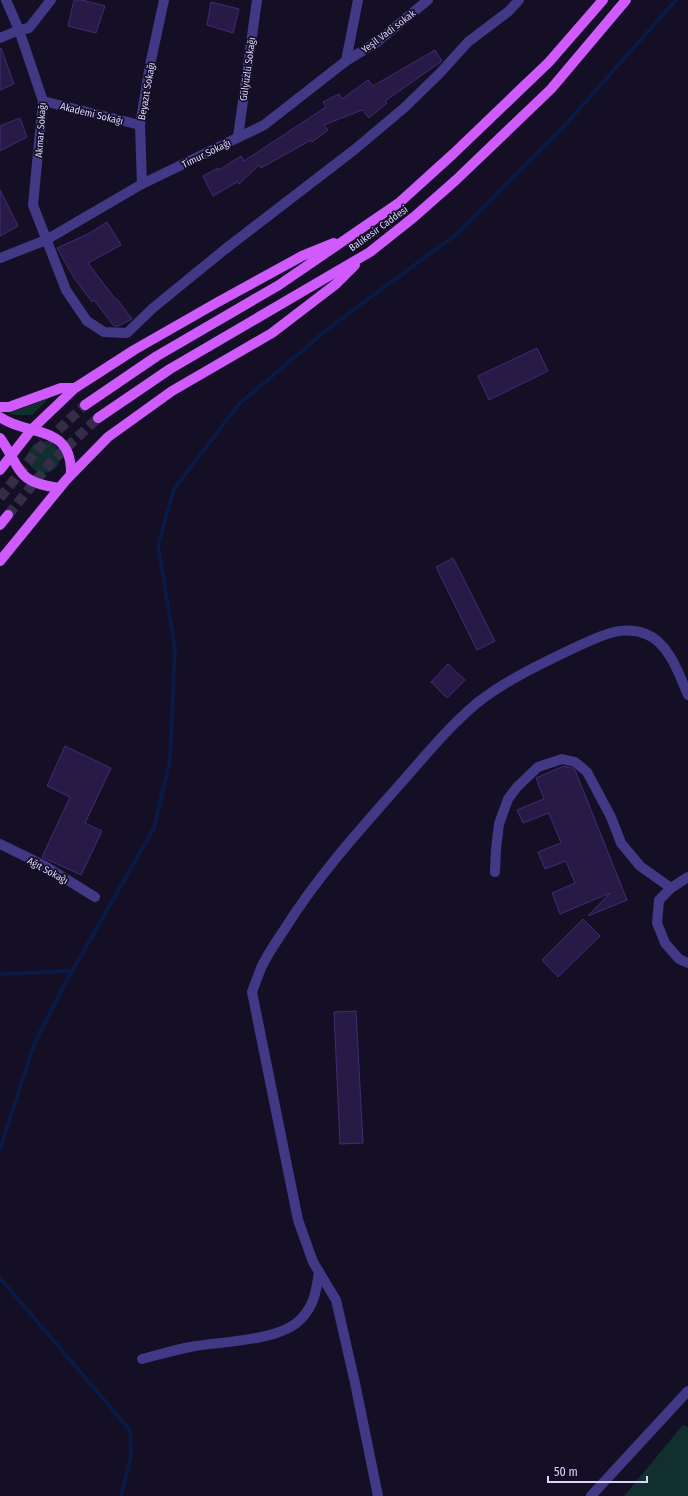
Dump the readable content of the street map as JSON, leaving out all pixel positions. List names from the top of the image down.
{
  "streets": {
    "main road": ["Balıkesir Caddesi"],
    "street": [
      "Yeşil Vadi sokak",
      "Gülyüzlü Sokağı",
      "Beyazıt Sokağı",
      "Akademi Sokağı",
      "Akmar Sokağı",
      "Timur Sokağı",
      "Ağıt Sokağı"
    ]
  },
  "crossings": [
    ["Yeşil Vadi sokak", "Timur Sokağı"],
    ["Gülyüzlü Sokağı", "Timur Sokağı"],
    ["Beyazıt Sokağı", "Akademi Sokağı"],
    ["Beyazıt Sokağı", "Timur Sokağı"],
    ["Akademi Sokağı", "Akmar Sokağı"],
    ["Akmar Sokağı", "Timur Sokağı"]
  ],
  "scale_bar": "50 m"
}
